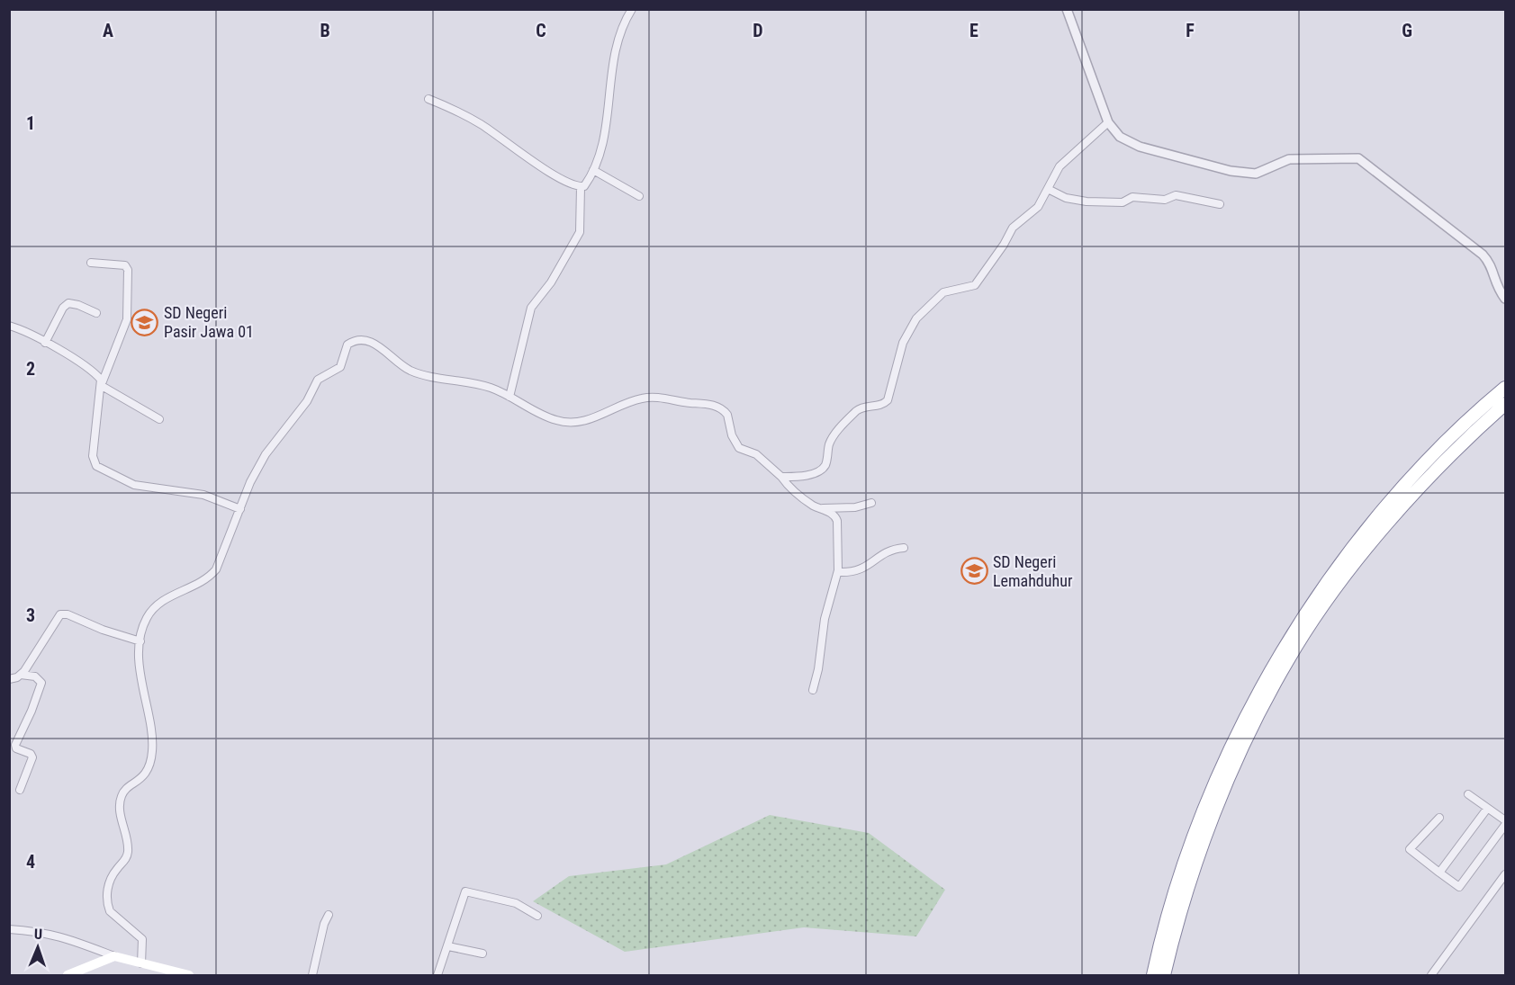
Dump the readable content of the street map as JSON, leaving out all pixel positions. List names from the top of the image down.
{
  "places": {
    "school or university": ["SD Negeri Pasir Jawa 01", "SD Negeri Lemahduhur"]
  },
  "north": "top",
  "grid": {
    "columns": [
      "A",
      "B",
      "C",
      "D",
      "E",
      "F",
      "G"
    ],
    "rows": [
      "1",
      "2",
      "3",
      "4"
    ]
  }
}
